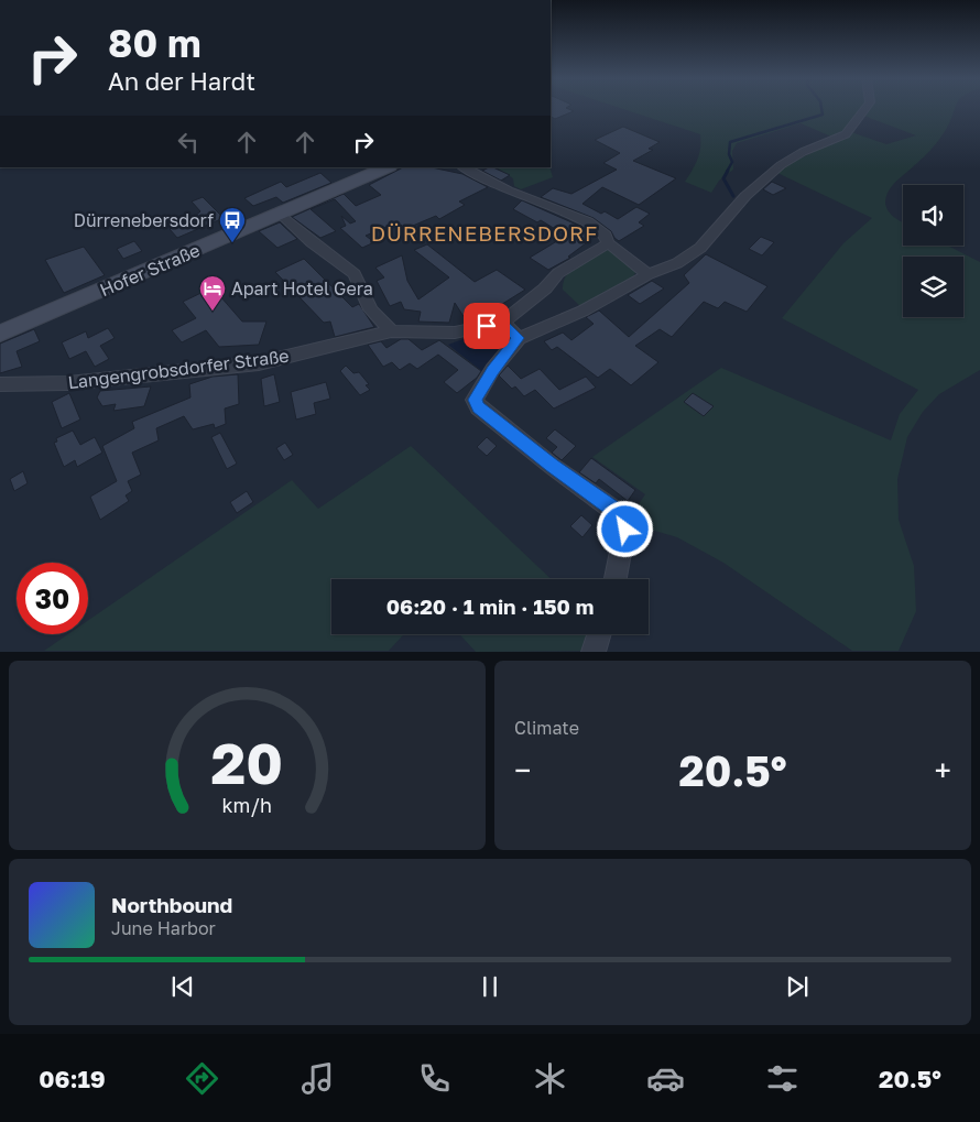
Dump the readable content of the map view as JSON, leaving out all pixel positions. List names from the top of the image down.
{
  "streets": {
    "main road": ["Hofer Straße"],
    "street": ["Langengrobsdorfer Straße"]
  },
  "districts": ["DÜRRENEBERSDORF"],
  "places": {
    "bus stop": ["Dürrenebersdorf"],
    "hotel": ["Apart Hotel Gera"]
  },
  "page": {
    "turn": ["80 m", "An der Hardt"],
    "limit": "30",
    "trip": "06:20 · 1 min · 150 m",
    "tile": "Climate",
    "heat": ["−", "20.5°", "+"],
    "song": ["Northbound", "June Harbor"],
    "tabs": ["06:19", "20.5°"],
    "gauge": ["20", "km/h"]
  }
}
